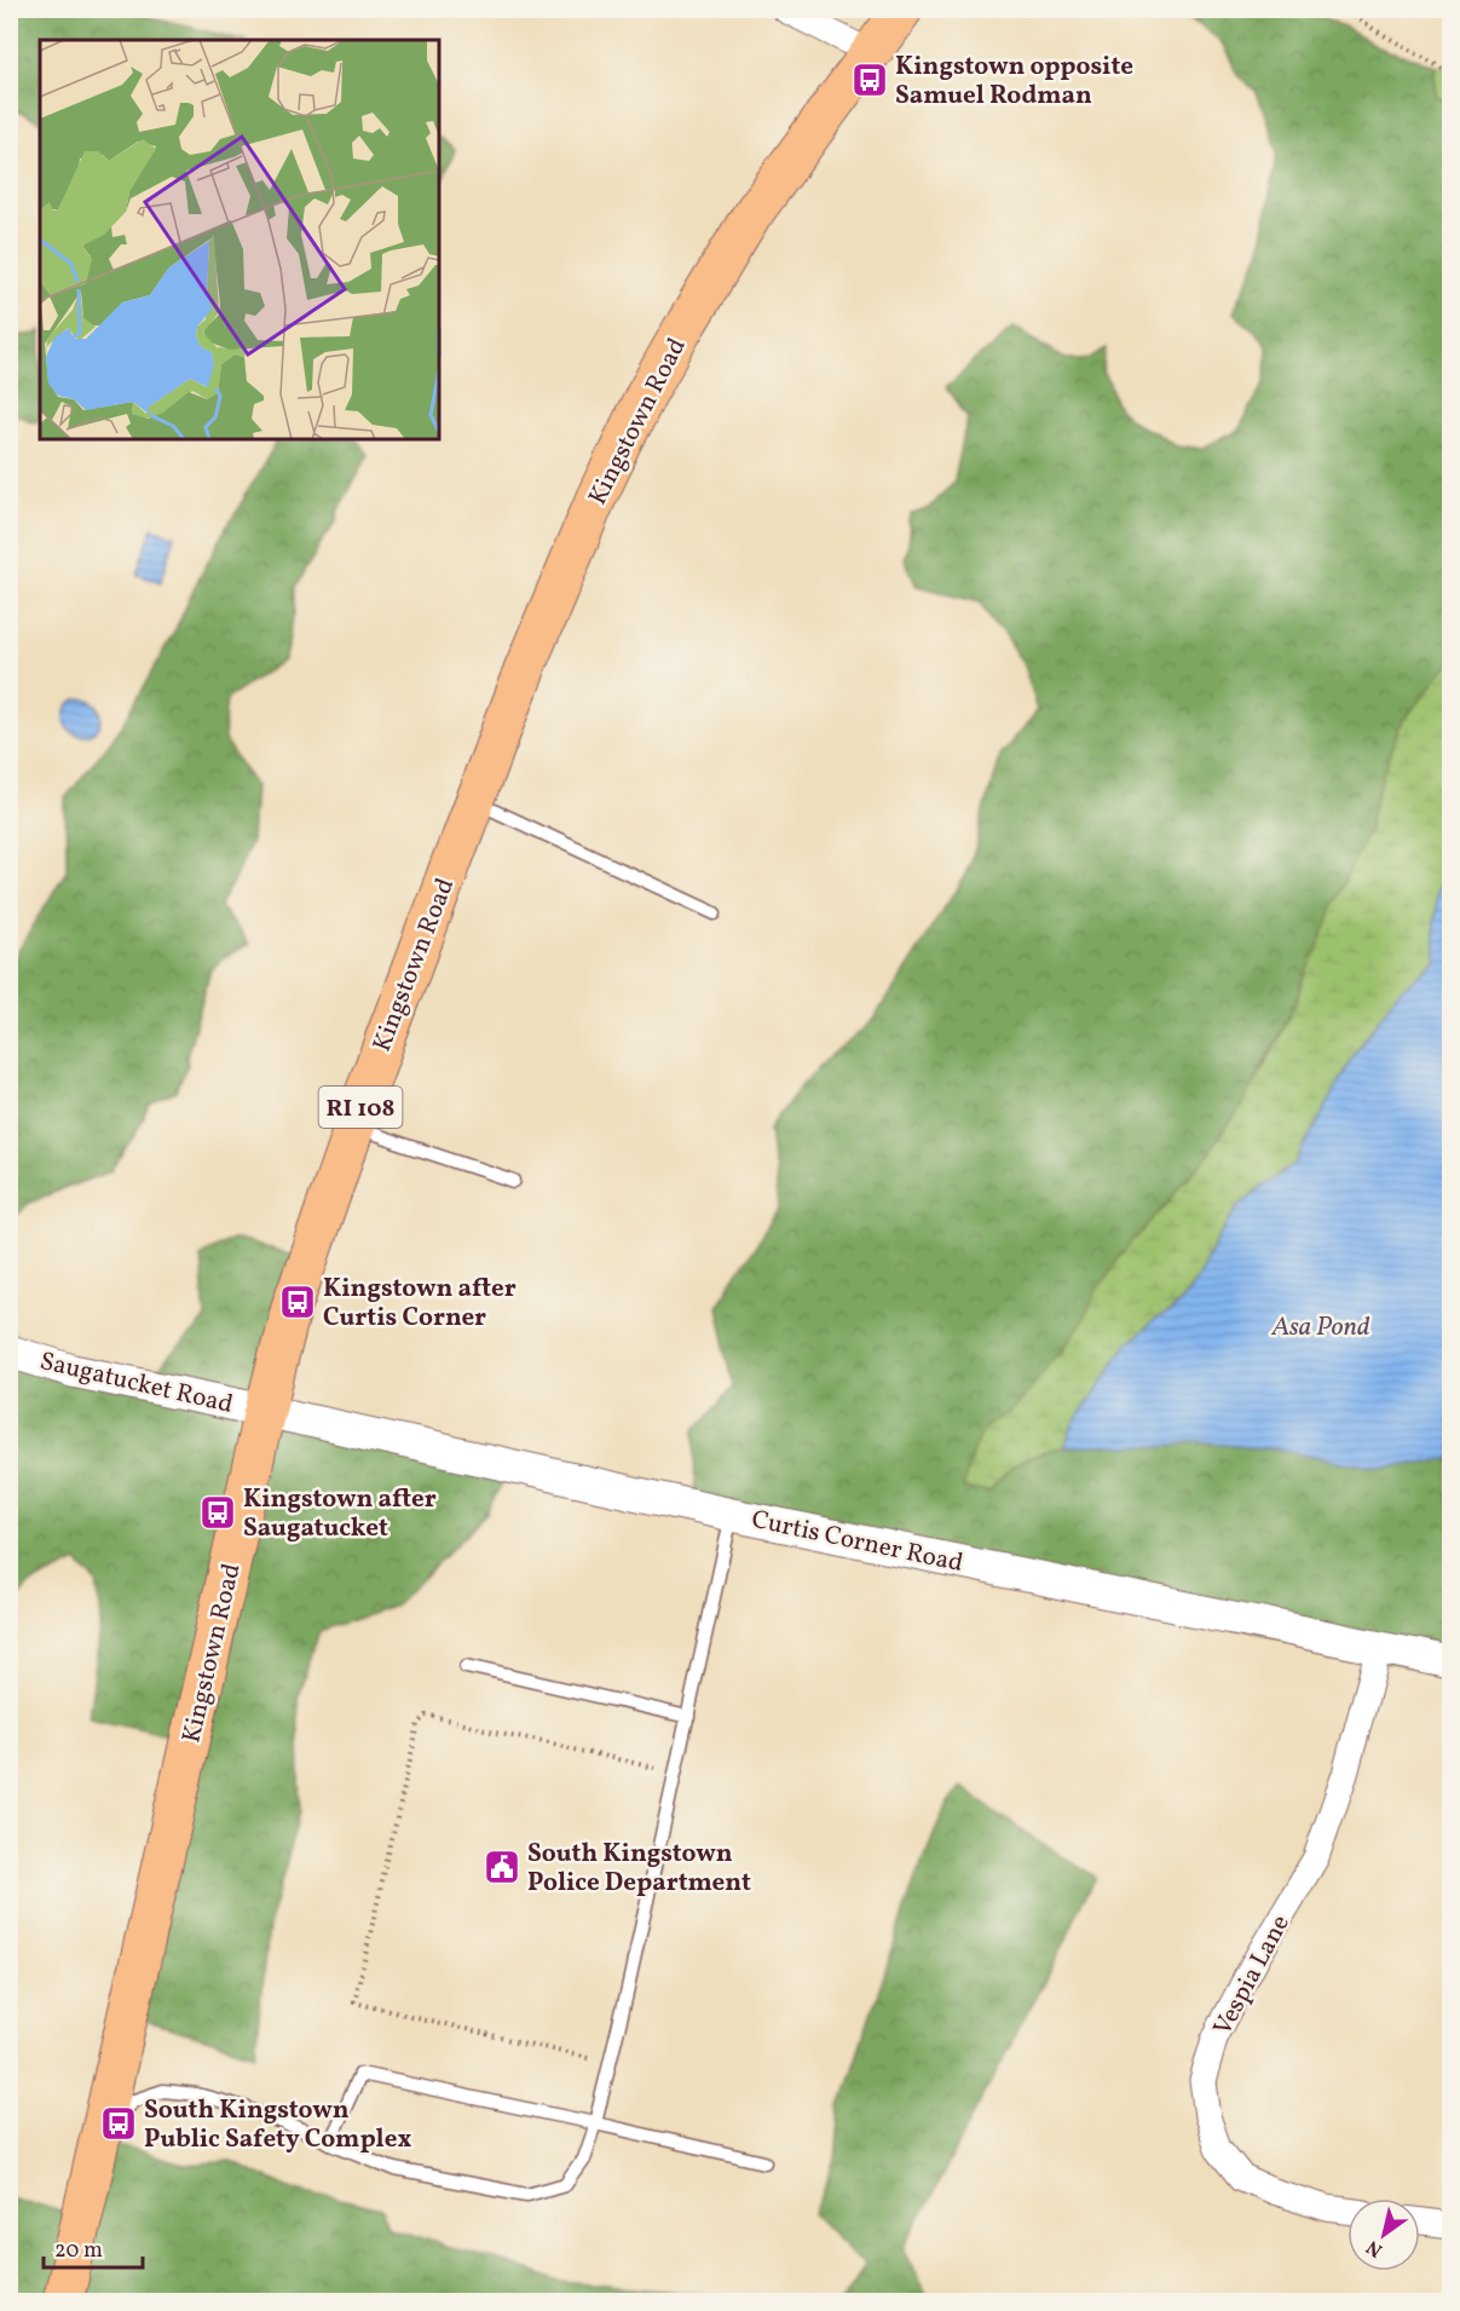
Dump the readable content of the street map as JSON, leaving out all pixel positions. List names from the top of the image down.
{
  "streets": {
    "main road": ["Kingstown Road", "RI 108"],
    "street": ["Saugatucket Road", "Curtis Corner Road", "Vespia Lane"]
  },
  "crossings": [
    ["Kingstown Road", "Saugatucket Road"],
    ["Kingstown Road", "Curtis Corner Road"],
    ["Saugatucket Road", "Curtis Corner Road"],
    ["Curtis Corner Road", "Vespia Lane"]
  ],
  "water": ["Asa Pond"],
  "places": {
    "bus stop": [
      "Kingstown opposite Samuel Rodman",
      "Kingstown after Curtis Corner",
      "Kingstown after Saugatucket",
      "South Kingstown Public Safety Complex"
    ],
    "public building": ["South Kingstown Police Department"]
  },
  "scale_bar": "20 m",
  "north": "bottom left"
}
